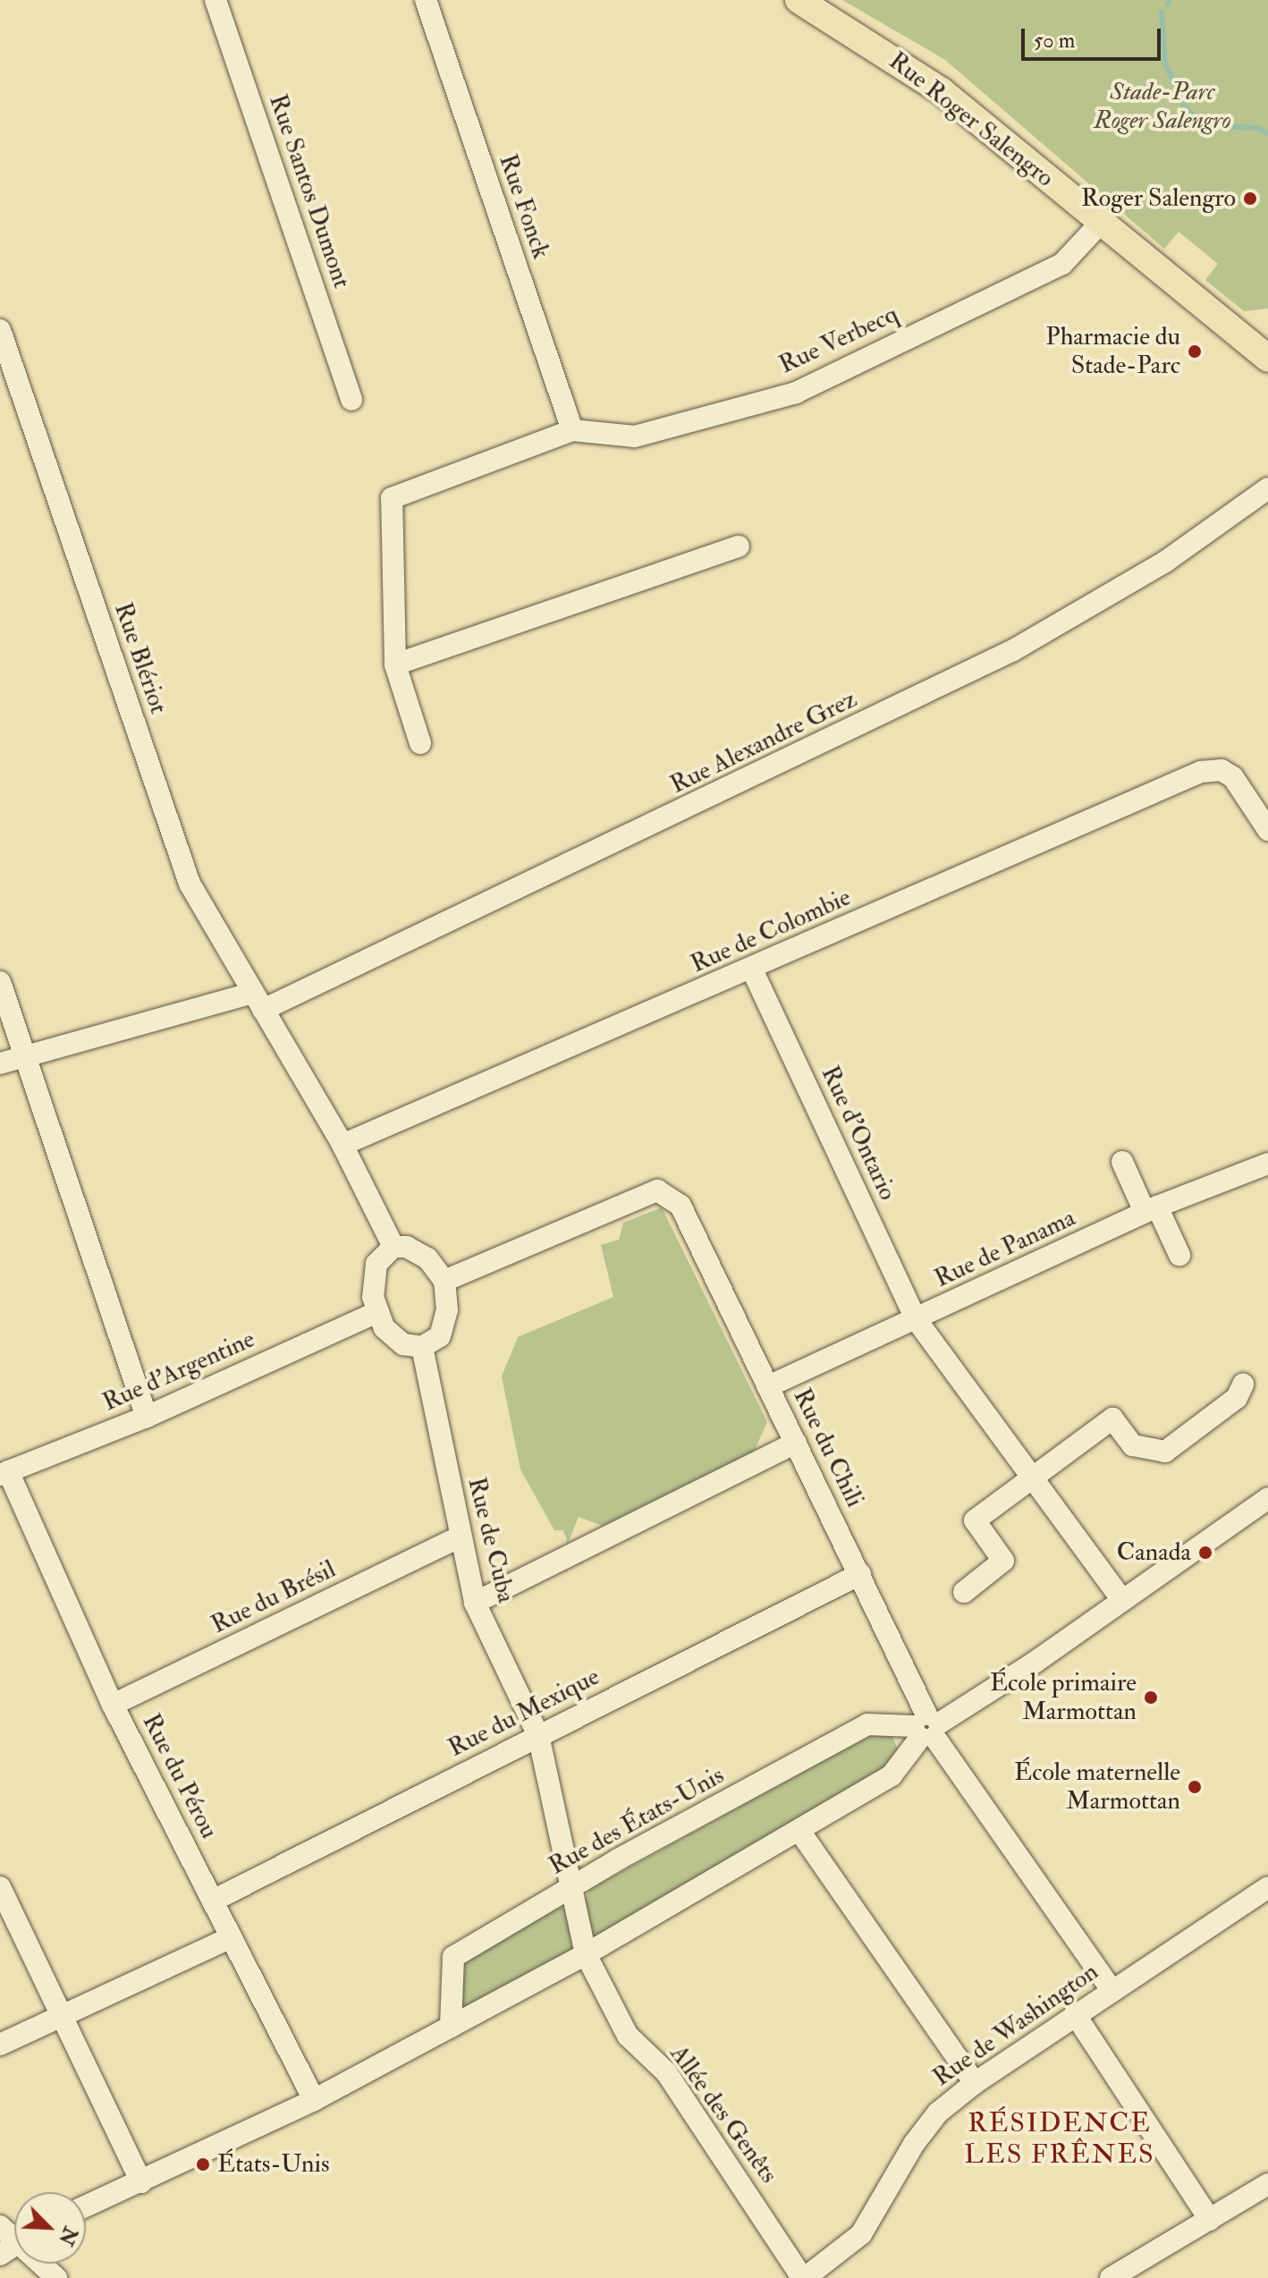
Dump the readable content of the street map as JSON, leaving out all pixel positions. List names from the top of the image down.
{
  "streets": {
    "main road": ["Rue Roger Salengro"],
    "street": [
      "Rue Santos Dumont",
      "Rue Fonck",
      "Rue Verbecq",
      "Rue Blériot",
      "Rue Alexandre Grez",
      "Rue de Colombie",
      "Rue d'Ontario",
      "Rue de Panama",
      "Rue d'Argentine",
      "Rue du Chili",
      "Rue de Cuba",
      "Rue du Brésil",
      "Rue du Mexique",
      "Rue du Pérou",
      "Rue des États-Unis",
      "Rue de Washington",
      "Allée des Genêts"
    ]
  },
  "crossings": [
    ["Rue Roger Salengro", "Rue Verbecq"],
    ["Rue Fonck", "Rue Verbecq"],
    ["Rue Blériot", "Rue Alexandre Grez"],
    ["Rue Blériot", "Rue de Colombie"],
    ["Rue Blériot", "Rue d'Argentine"],
    ["Rue Blériot", "Rue du Chili"],
    ["Rue Blériot", "Rue de Cuba"],
    ["Rue de Colombie", "Rue d'Ontario"],
    ["Rue d'Ontario", "Rue de Panama"],
    ["Rue de Panama", "Rue du Chili"],
    ["Rue d'Argentine", "Rue du Chili"],
    ["Rue d'Argentine", "Rue de Cuba"],
    ["Rue d'Argentine", "Rue du Pérou"],
    ["Rue du Chili", "Rue de Cuba"],
    ["Rue du Chili", "Rue du Mexique"],
    ["Rue du Chili", "Rue des États-Unis"],
    ["Rue du Chili", "Rue de Washington"],
    ["Rue de Cuba", "Rue du Brésil"],
    ["Rue de Cuba", "Rue du Mexique"],
    ["Rue de Cuba", "Allée des Genêts"],
    ["Rue du Brésil", "Rue du Pérou"],
    ["Rue du Mexique", "Rue du Pérou"],
    ["Rue du Mexique", "Allée des Genêts"],
    ["Rue des États-Unis", "Allée des Genêts"],
    ["Rue de Washington", "Allée des Genêts"]
  ],
  "districts": ["RÉSIDENCE LES FRÊNES"],
  "parks": ["Stade-Parc Roger Salengro"],
  "places": [
    "Roger Salengro",
    "Pharmacie du Stade-Parc",
    "Canada",
    "École primaire Marmottan",
    "École maternelle Marmottan",
    "États-Unis"
  ],
  "scale_bar": "50 m",
  "north": "bottom right"
}
